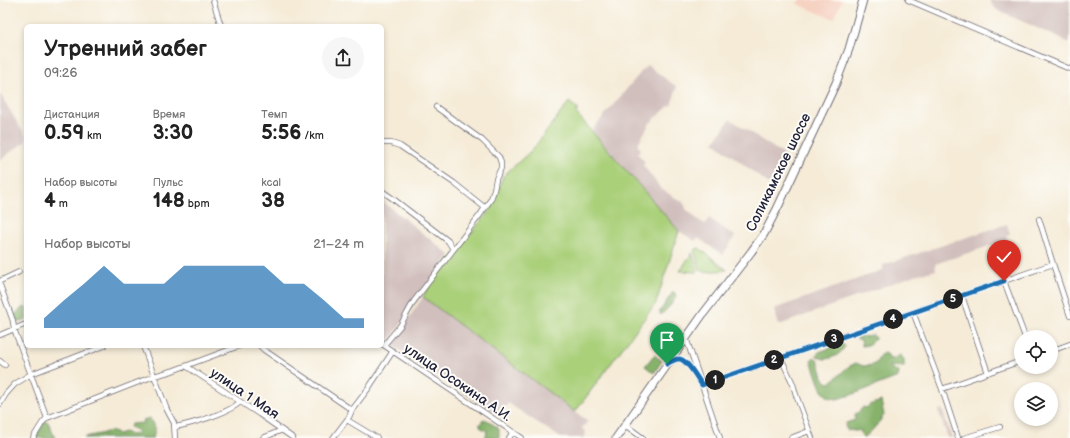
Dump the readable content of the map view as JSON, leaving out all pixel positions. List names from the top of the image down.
{
  "streets": {
    "highway": ["Соликамское шоссе"],
    "street": ["улица Осокина А.И.", "улица 1 Мая"]
  },
  "page": {
    "heading": ["Утренний забег", "09:26"],
    "stats": [
      ["Дистанция", "0.59 km"],
      ["Время", "3:30"],
      ["Темп", "5:56 /km"],
      ["Набор высоты", "4 m"],
      ["Пульс", "148 bpm"],
      ["kcal", "38"]
    ],
    "chart": ["Набор высоты", "21–24 m"],
    "pins": [
      "5",
      "4",
      "3",
      "2",
      "1"
    ]
  }
}
